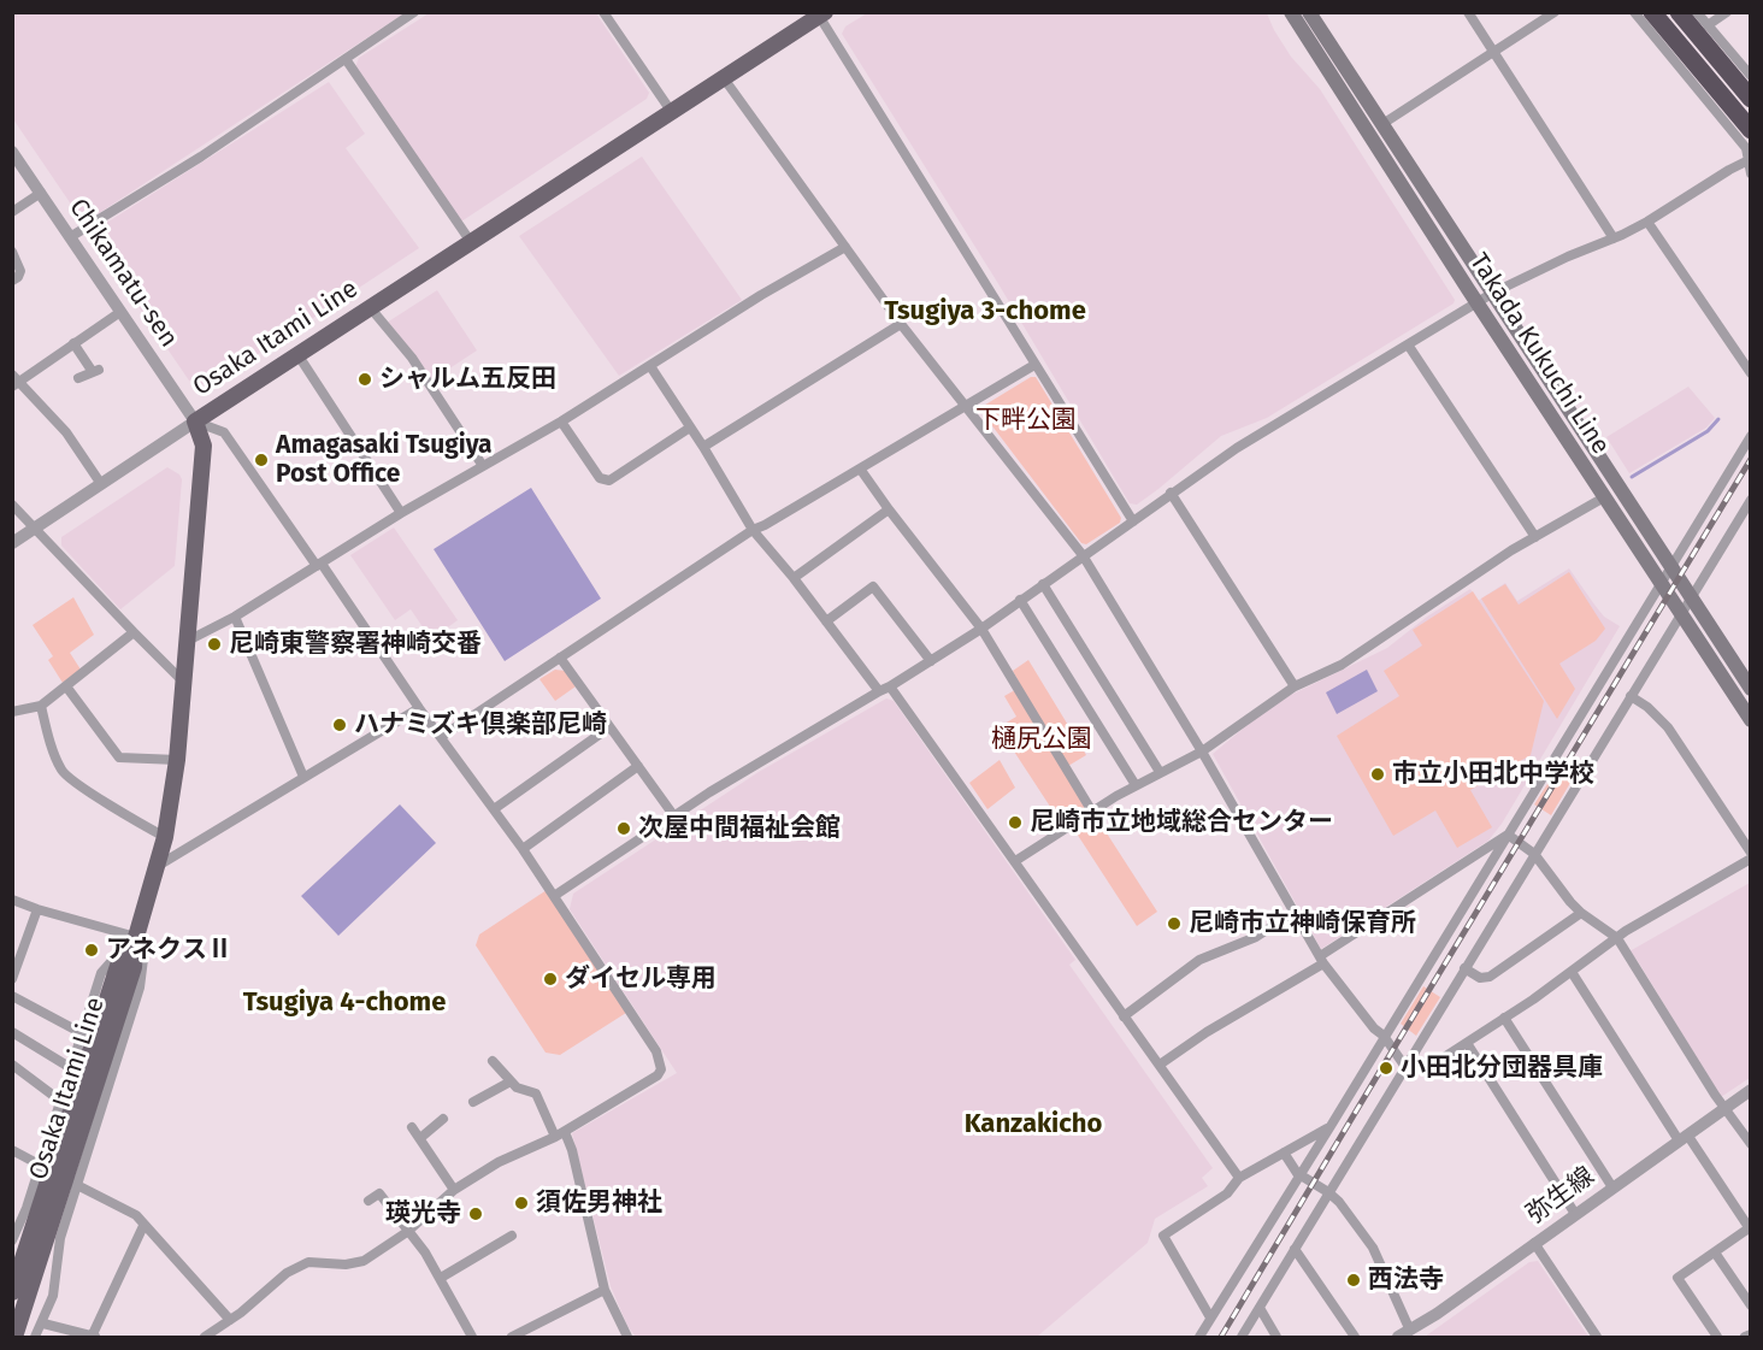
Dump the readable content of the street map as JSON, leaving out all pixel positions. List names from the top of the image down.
{
  "streets": {
    "main road": ["Osaka Itami Line", "Takada Kukuchi Line"],
    "street": ["Chikamatu-sen", "弥生線"]
  },
  "crossings": [
    ["Chikamatu-sen", "Osaka Itami Line"]
  ],
  "districts": ["Tsugiya 3-chome", "Tsugiya 4-chome", "Kanzakicho"],
  "parks": ["下畔公園", "樋尻公園"],
  "places": [
    "シャルム五反田",
    "Amagasaki Tsugiya Post Office",
    "尼崎東警察署神崎交番",
    "ハナミズキ倶楽部尼崎",
    "市立小田北中学校",
    "尼崎市立地域総合センター",
    "次屋中間福祉会館",
    "尼崎市立神崎保育所",
    "アネクスⅡ",
    "ダイセル専用",
    "小田北分団器具庫",
    "須佐男神社",
    "瑛光寺",
    "西法寺"
  ]
}
